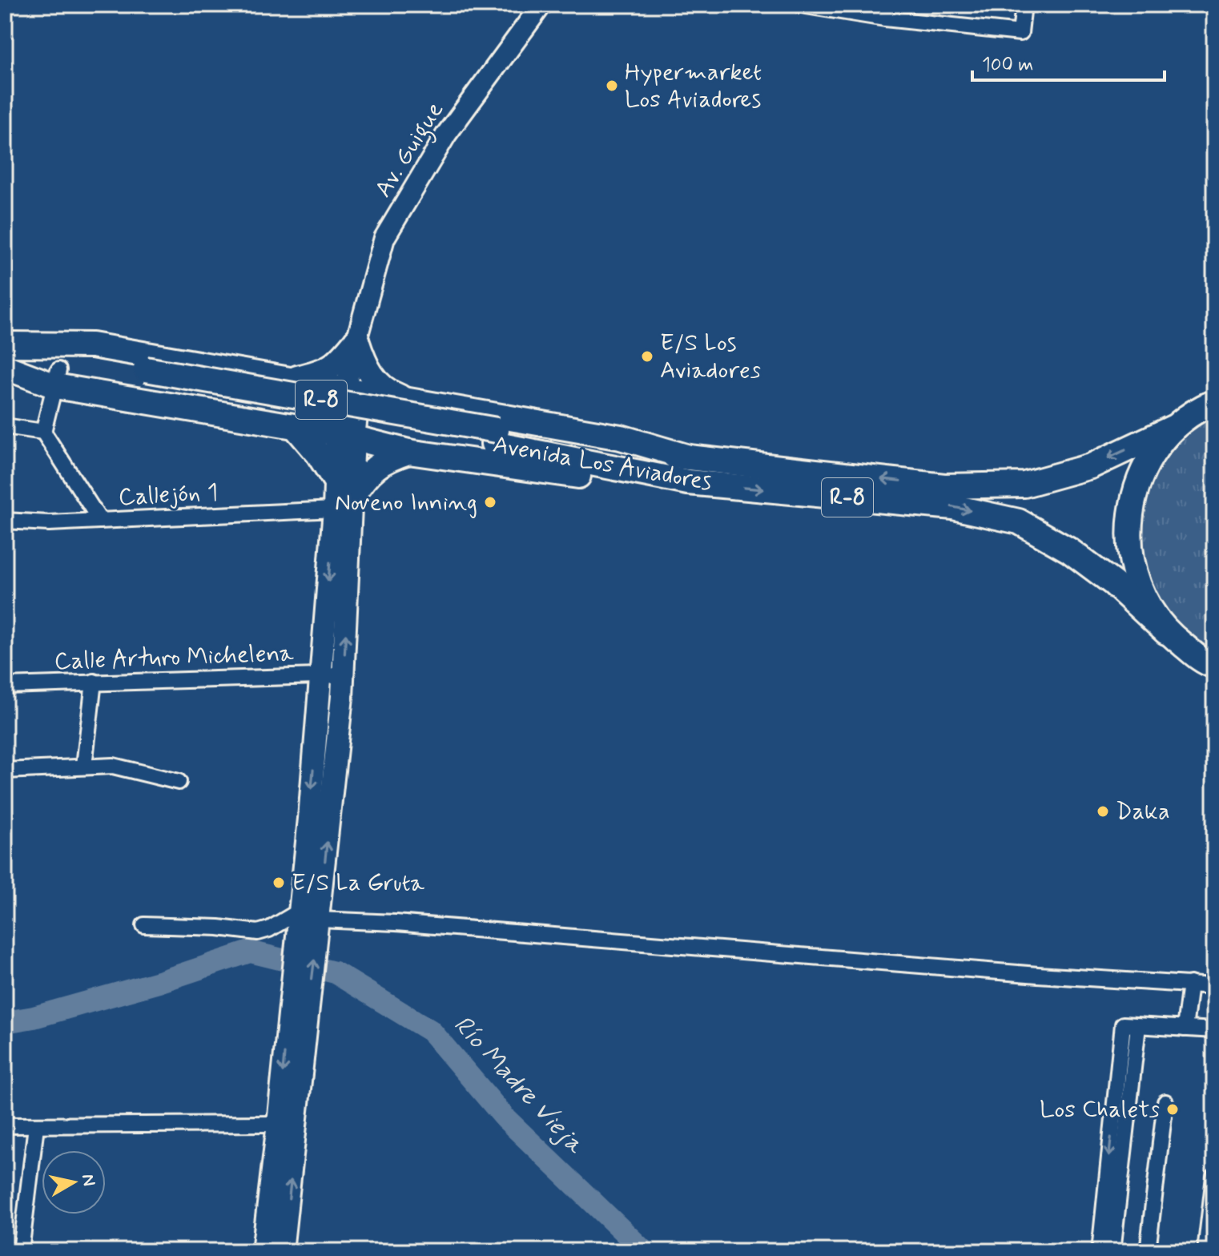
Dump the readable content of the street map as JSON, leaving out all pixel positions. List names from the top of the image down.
{
  "streets": {
    "main road": ["R-8", "Avenida Los Aviadores"],
    "street": ["Av. Guigue", "Callejón 1", "Calle Arturo Michelena"]
  },
  "crossings": [
    ["Av. Guigue", "R-8"],
    ["R-8", "Avenida Los Aviadores"]
  ],
  "water": ["Río Madre Vieja"],
  "places": [
    "Hypermarket Los Aviadores",
    "E/S Los Aviadores",
    "Noveno Inning",
    "Daka",
    "E/S La Gruta",
    "Los Chalets"
  ],
  "scale_bar": "100 m",
  "north": "right"
}
